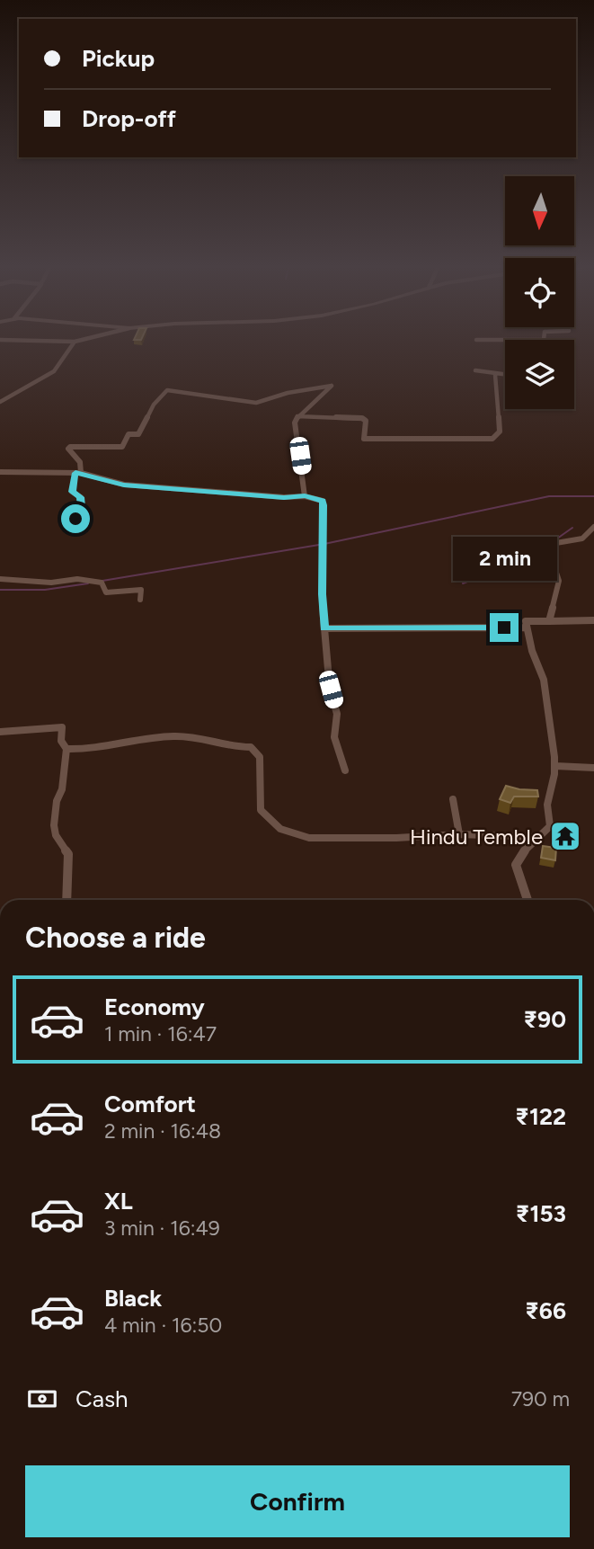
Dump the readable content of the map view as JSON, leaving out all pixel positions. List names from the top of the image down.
{
  "places": {
    "temple": ["Hindu Temble"]
  },
  "north": "bottom",
  "page": {
    "banner": ["Pickup", "Drop-off"],
    "bubble": "2 min",
    "heading": "Choose a ride",
    "list": [
      {
        "name": "Economy",
        "note": "1 min · 16:47",
        "value": "₹90"
      },
      {
        "name": "Comfort",
        "note": "2 min · 16:48",
        "value": "₹122"
      },
      {
        "name": "XL",
        "note": "3 min · 16:49",
        "value": "₹153"
      },
      {
        "name": "Black",
        "note": "4 min · 16:50",
        "value": "₹66"
      }
    ],
    "pay": ["Cash", "790 m"],
    "buttons": "Confirm"
  }
}
